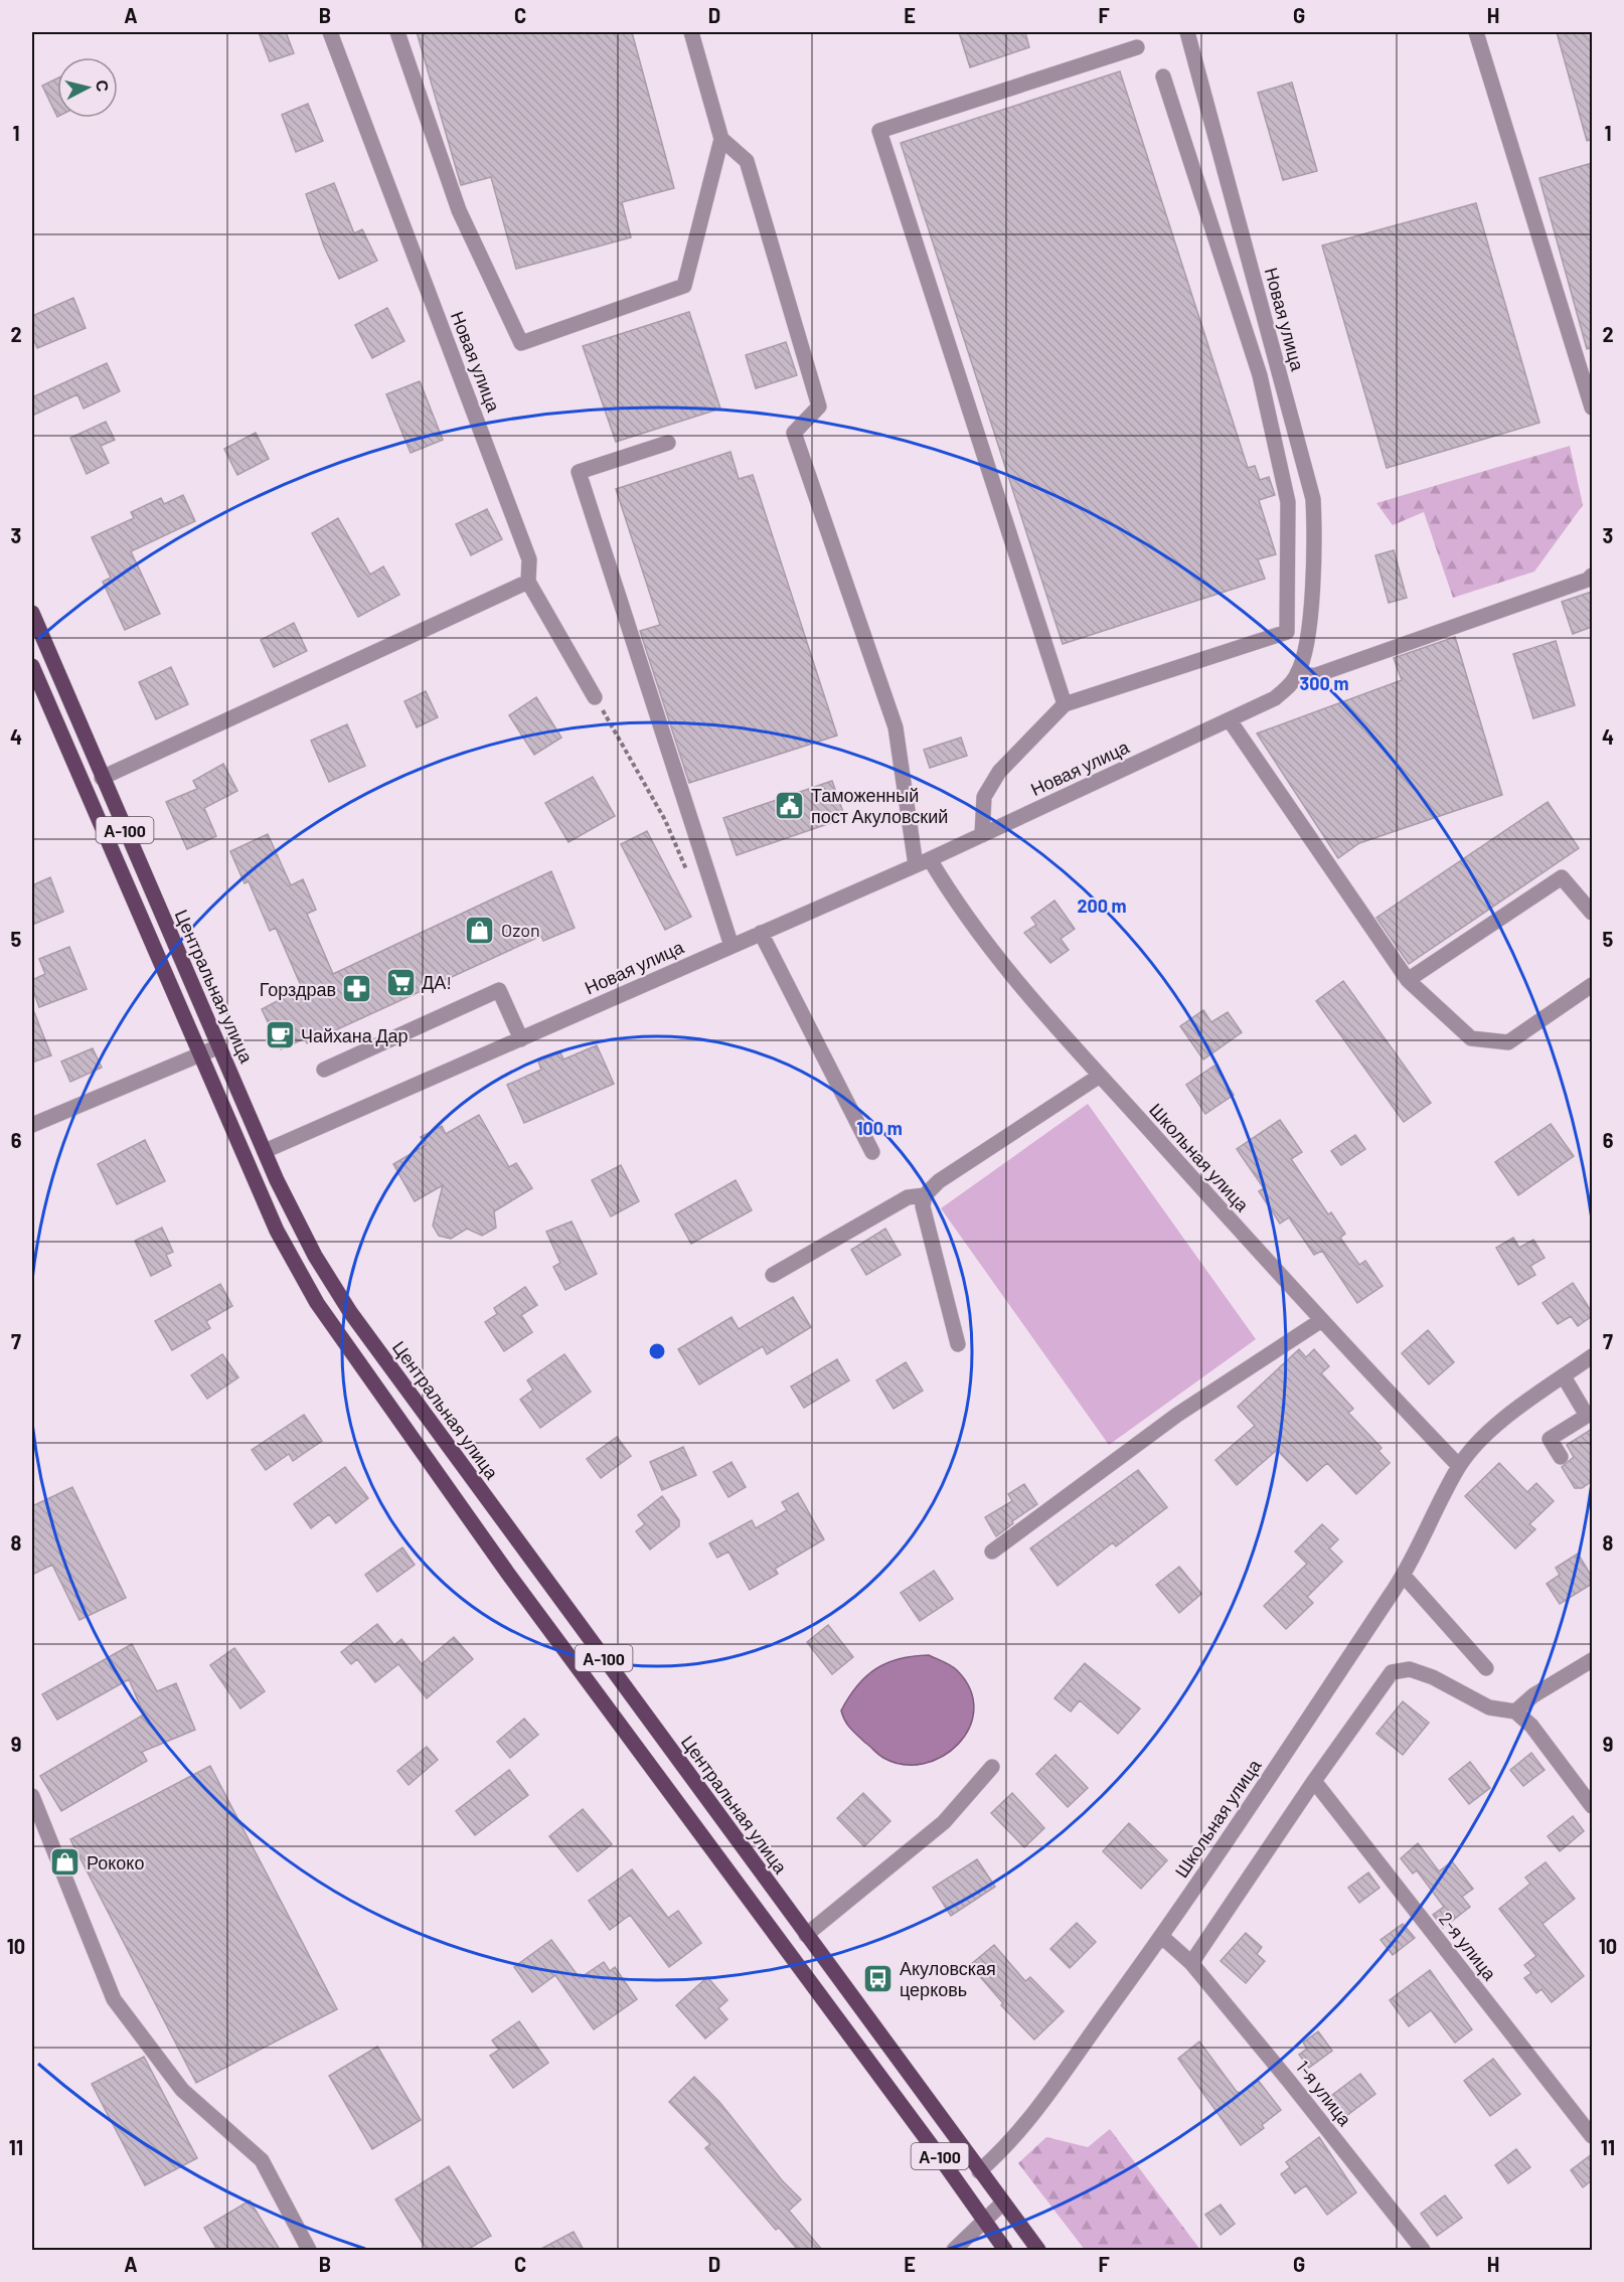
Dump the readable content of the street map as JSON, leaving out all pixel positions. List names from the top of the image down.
{
  "streets": {
    "main road": ["А-100", "Центральная улица"],
    "street": [
      "Новая улица",
      "Школьная улица",
      "2-я улица",
      "1-я улица"
    ]
  },
  "crossings": [
    ["Новая улица", "Центральная улица"],
    ["Новая улица", "Школьная улица"],
    ["А-100", "Центральная улица"],
    ["А-100", "Школьная улица"],
    ["Центральная улица", "Школьная улица"],
    ["Школьная улица", "1-я улица"]
  ],
  "places": {
    "public building": ["Таможенный пост Акуловский"],
    "shop": ["Ozon", "Рококо"],
    "supermarket": ["ДА!"],
    "pharmacy": ["Горздрав"],
    "cafe": ["Чайхана Дар"],
    "bus stop": ["Акуловская церковь"]
  },
  "north": "right",
  "grid": {
    "columns": [
      "A",
      "B",
      "C",
      "D",
      "E",
      "F",
      "G",
      "H"
    ],
    "rows": [
      "1",
      "2",
      "3",
      "4",
      "5",
      "6",
      "7",
      "8",
      "9",
      "10",
      "11"
    ]
  },
  "rings": ["300 m", "200 m", "100 m"]
}
